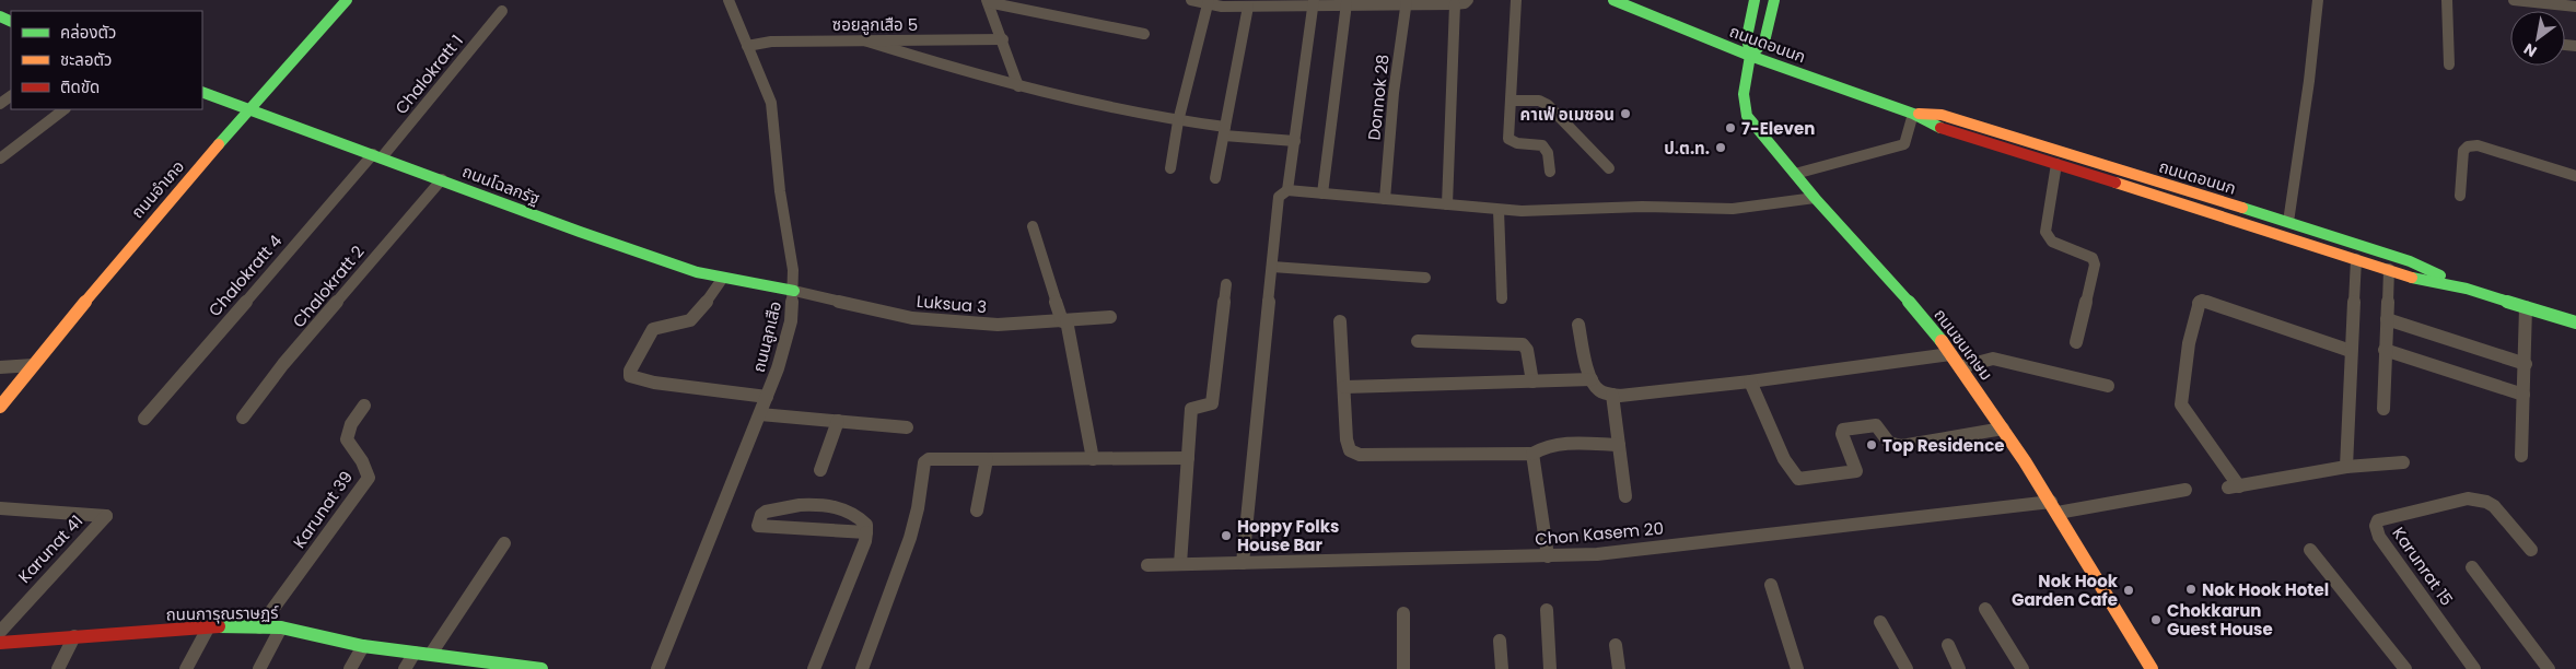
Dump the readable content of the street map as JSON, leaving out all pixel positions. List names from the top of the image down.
{
  "streets": {
    "main road": [
      "ถนนดอนนก",
      "ถนนโฉลกรัฐ",
      "ถนนอำเภอ",
      "ถนนชนเกษม",
      "ถนนการุณราษฏร์"
    ],
    "street": [
      "ซอยลูกเสือ 5",
      "Chalokratt 1",
      "Donnok 28",
      "Chalokratt 4",
      "Chalokratt 2",
      "Luksua 3",
      "ถนนลูกเสือ",
      "Karunat 39",
      "Chon Kasem 20",
      "Karunat 41",
      "Karunrat 15"
    ]
  },
  "crossings": [
    ["ซอยลูกเสือ 5", "ถนนลูกเสือ"],
    ["ถนนดอนนก", "ถนนชนเกษม"],
    ["Chalokratt 1", "ถนนโฉลกรัฐ"],
    ["Chalokratt 1", "Chalokratt 4"],
    ["ถนนโฉลกรัฐ", "ถนนอำเภอ"],
    ["ถนนโฉลกรัฐ", "Chalokratt 4"],
    ["ถนนโฉลกรัฐ", "Chalokratt 2"],
    ["ถนนโฉลกรัฐ", "Luksua 3"],
    ["ถนนโฉลกรัฐ", "ถนนลูกเสือ"],
    ["Luksua 3", "ถนนลูกเสือ"],
    ["ถนนชนเกษม", "Chon Kasem 20"],
    ["Karunat 39", "ถนนการุณราษฏร์"]
  ],
  "places": [
    "คาเฟ่ อเมซอน",
    "7-Eleven",
    "ป.ต.ท.",
    "Top Residence",
    "Hoppy Folks House Bar",
    "Nok Hook Hotel",
    "Nok Hook Garden Cafe",
    "Chokkarun Guest House"
  ],
  "legend": ["คล่องตัว", "ชะลอตัว", "ติดขัด"],
  "north": "bottom left"
}
